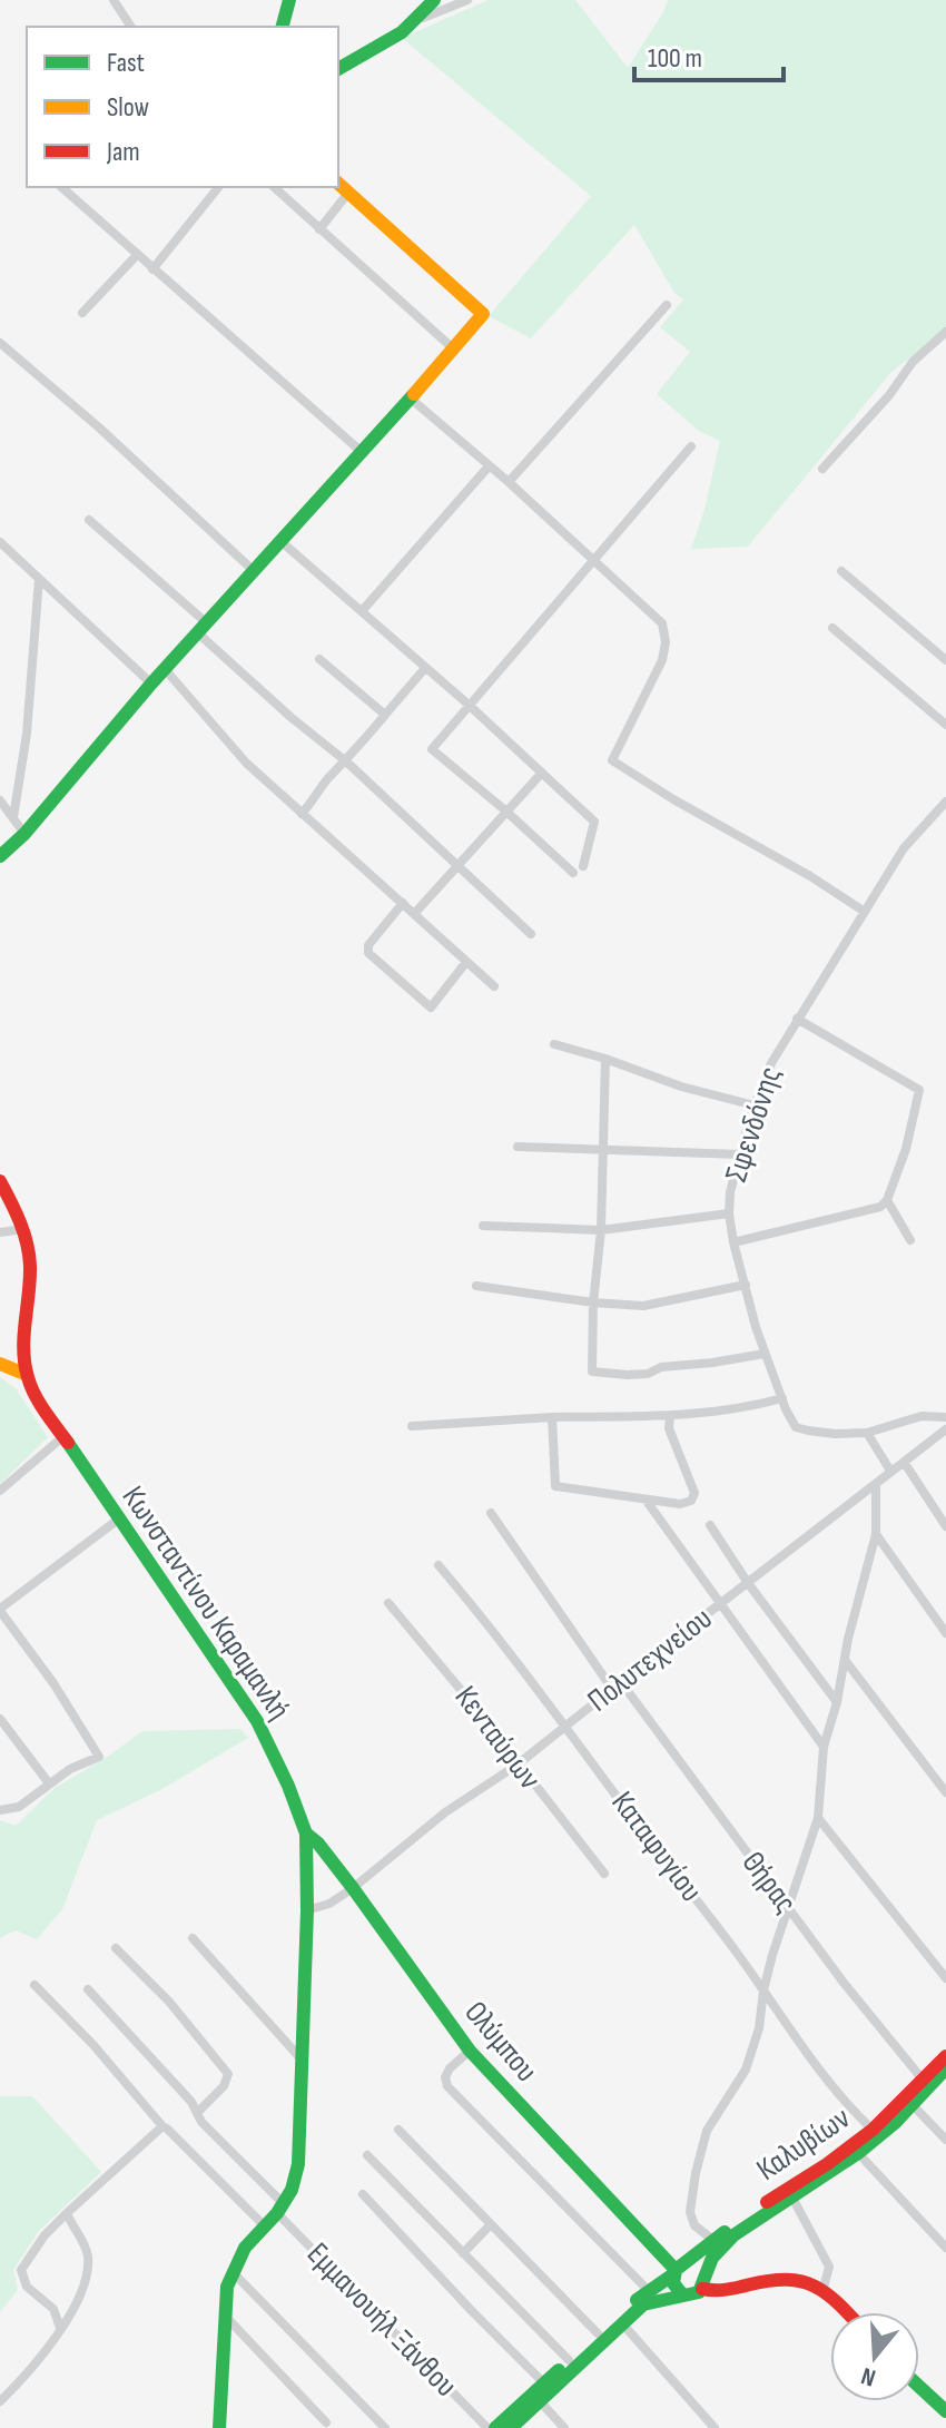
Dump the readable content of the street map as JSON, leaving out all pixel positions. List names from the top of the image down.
{
  "streets": {
    "main road": ["Κωνσταντίνου Καραμανλή", "Ολύμπου", "Καλυβίων"],
    "street": [
      "Σφενδόνης",
      "Πολυτεχνείου",
      "Κενταύρων",
      "Καταφυγίου",
      "Θήρας",
      "Εμμανουήλ Ξάνθου"
    ]
  },
  "crossings": [
    ["Κωνσταντίνου Καραμανλή", "Πολυτεχνείου"],
    ["Κωνσταντίνου Καραμανλή", "Ολύμπου"],
    ["Κωνσταντίνου Καραμανλή", "Εμμανουήλ Ξάνθου"],
    ["Πολυτεχνείου", "Κενταύρων"],
    ["Πολυτεχνείου", "Καταφυγίου"],
    ["Πολυτεχνείου", "Θήρας"],
    ["Πολυτεχνείου", "Ολύμπου"],
    ["Καταφυγίου", "Καλυβίων"],
    ["Θήρας", "Καλυβίων"],
    ["Ολύμπου", "Καλυβίων"]
  ],
  "legend": ["Fast", "Slow", "Jam"],
  "scale_bar": "100 m",
  "north": "bottom"
}
